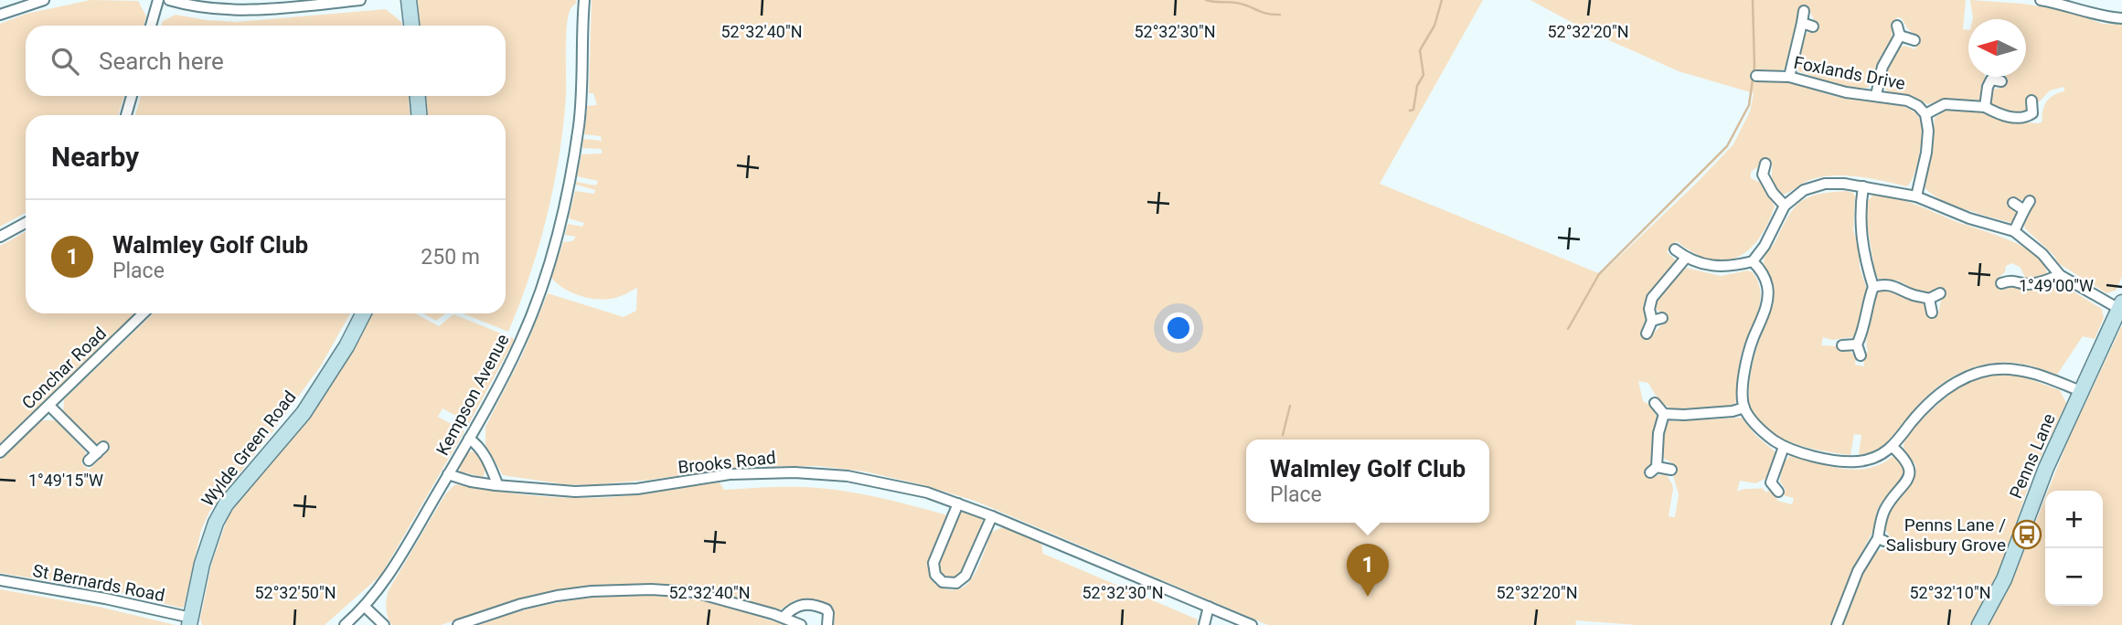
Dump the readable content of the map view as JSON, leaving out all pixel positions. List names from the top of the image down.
{
  "streets": {
    "street": [
      "Foxlands Drive",
      "Conchar Road",
      "Kempson Avenue",
      "Wylde Green Road",
      "Penns Lane",
      "Brooks Road",
      "St Bernards Road"
    ]
  },
  "crossings": [
    ["Kempson Avenue", "Brooks Road"],
    ["Wylde Green Road", "St Bernards Road"]
  ],
  "places": {
    "bus stop": ["Penns Lane / Salisbury Grove"]
  },
  "north": "left",
  "page": {
    "search": "Search here",
    "heading": "Nearby",
    "list": [
      {
        "mark": "1",
        "name": "Walmley Golf Club",
        "note": "Place",
        "value": "250 m"
      }
    ],
    "popup": ["Walmley Golf Club", "Place"],
    "map_buttons": ["+", "−"],
    "pins": "1"
  },
  "coordinates": [
    "52°32'40\"N",
    "52°32'30\"N",
    "52°32'20\"N",
    "1°49'00\"W",
    "1°49'15\"W",
    "52°32'50\"N",
    "52°32'10\"N"
  ]
}
